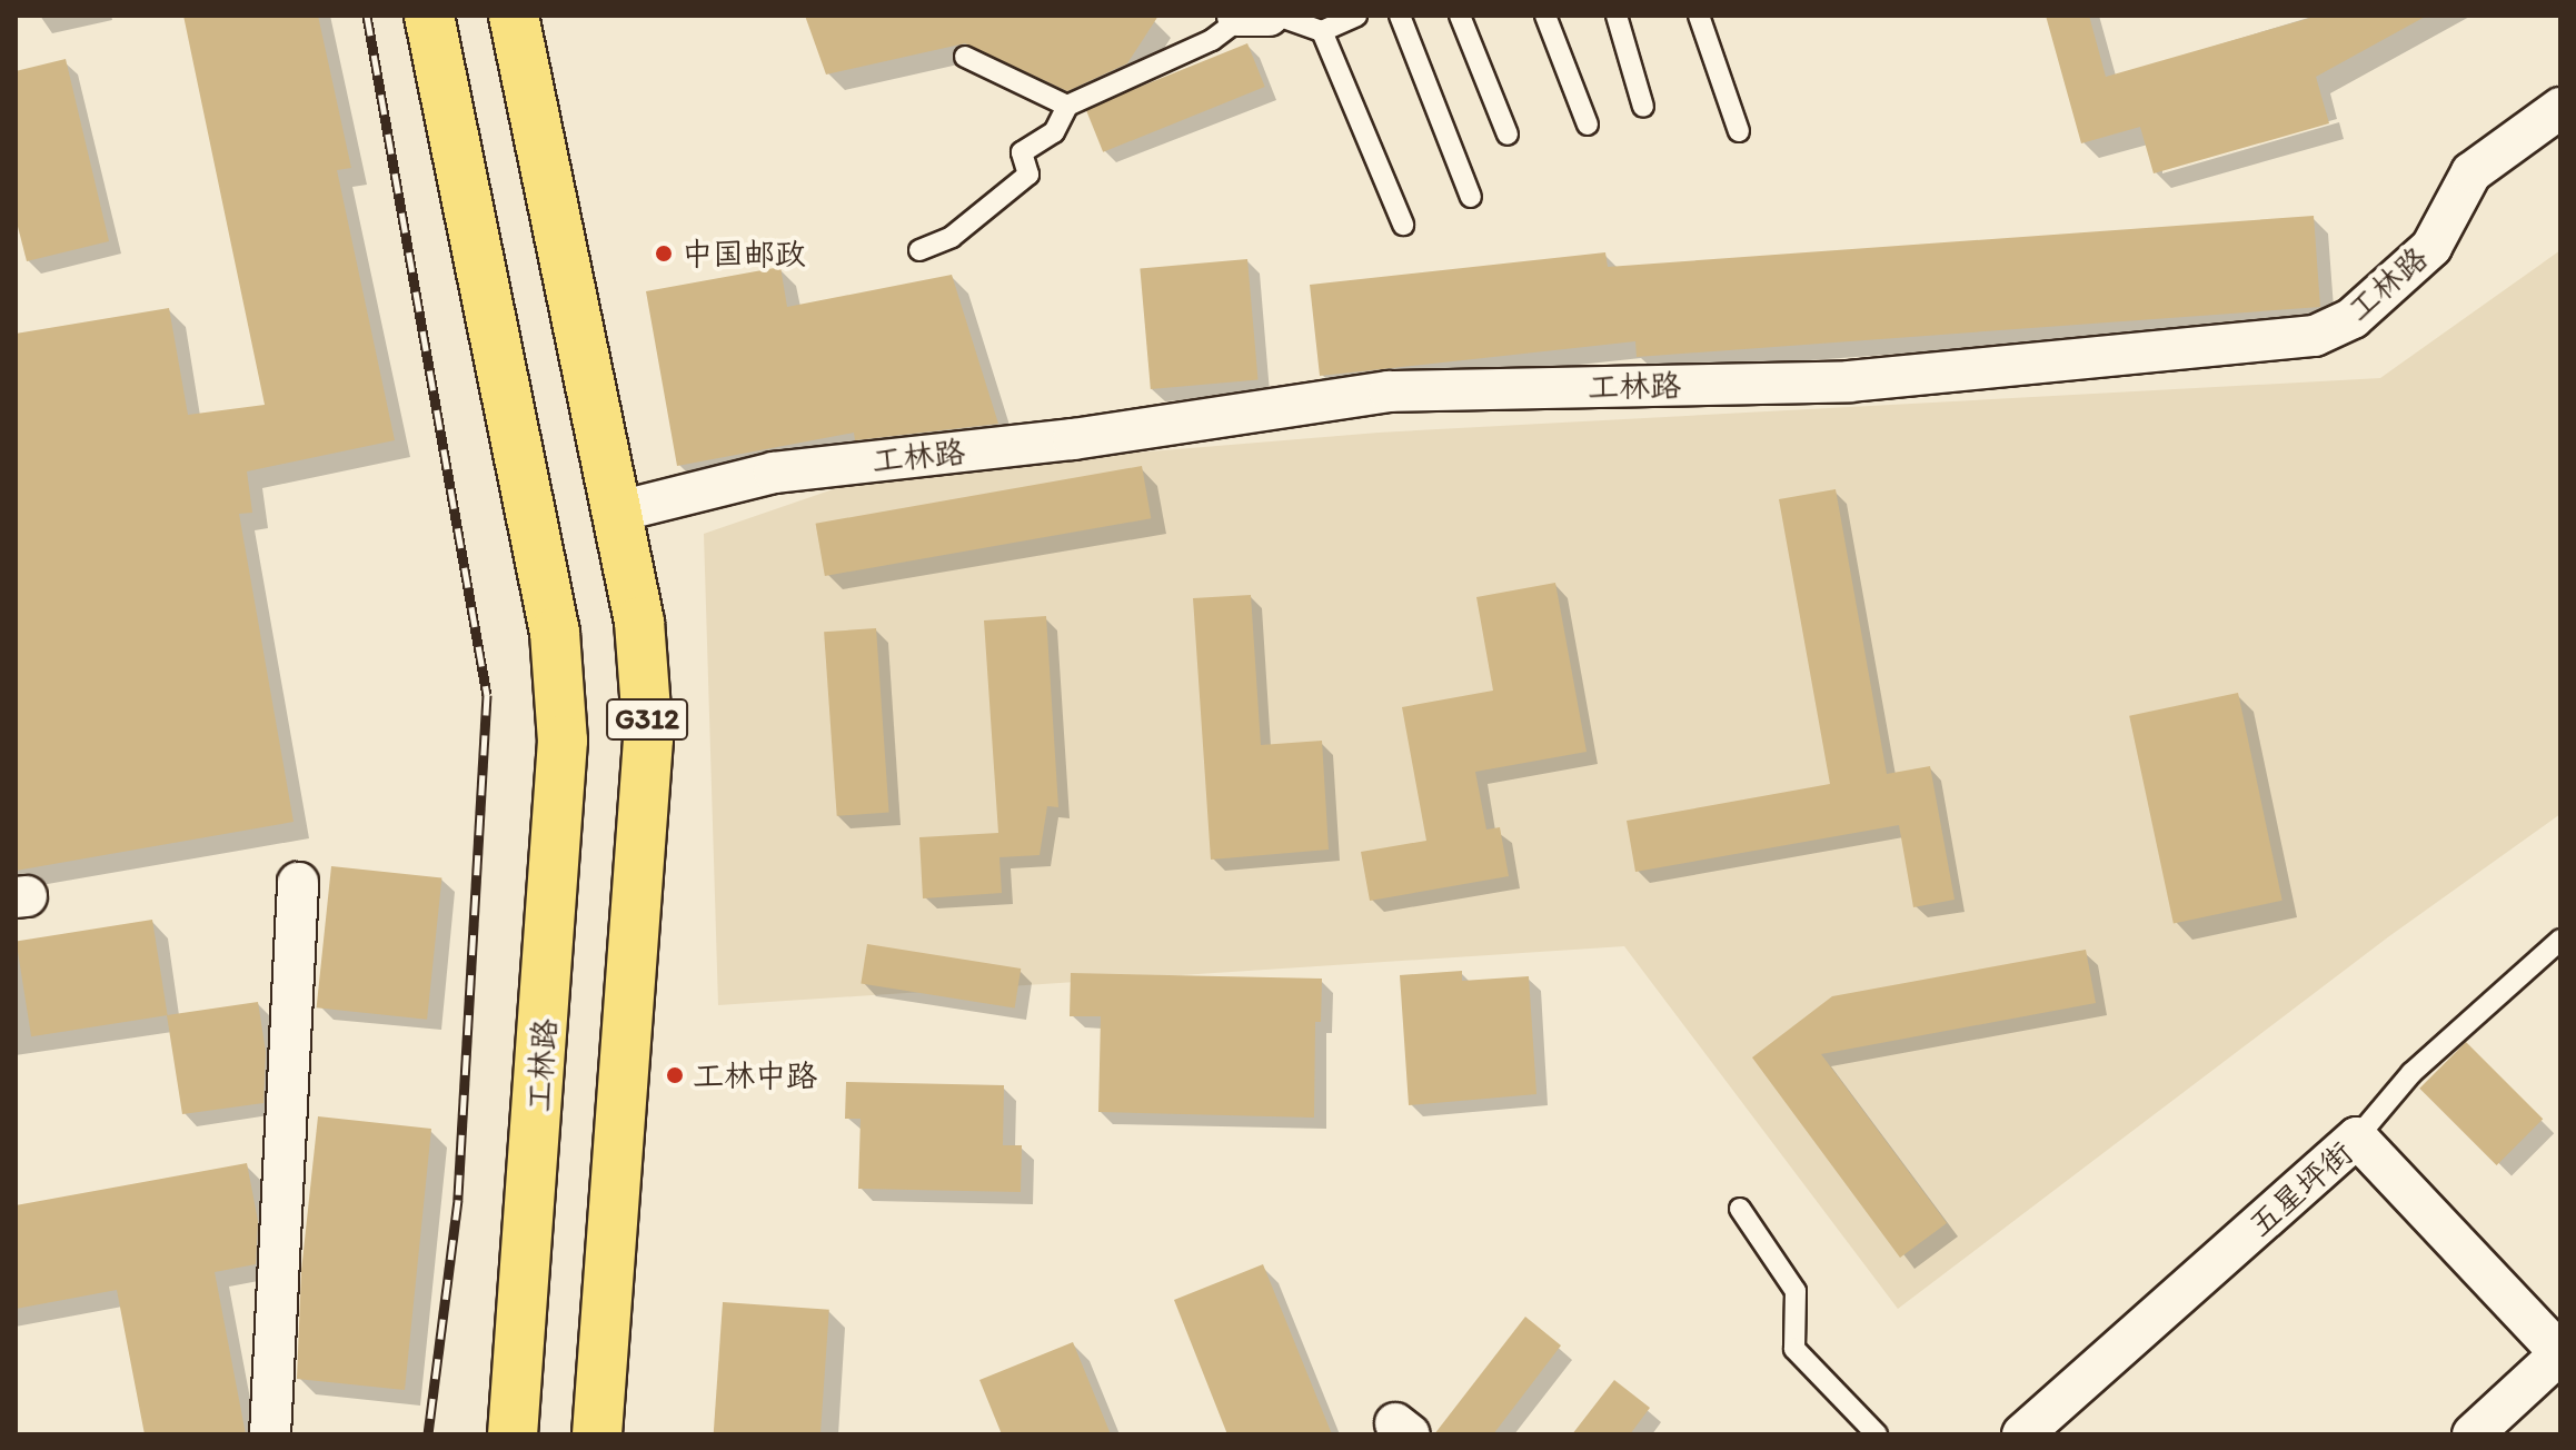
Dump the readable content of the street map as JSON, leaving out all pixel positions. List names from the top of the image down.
{
  "streets": {
    "highway": ["工林路", "G312"],
    "street": ["五星坪街"]
  },
  "crossings": [
    ["工林路", "G312"]
  ],
  "places": ["中国邮政", "工林中路"]
}
